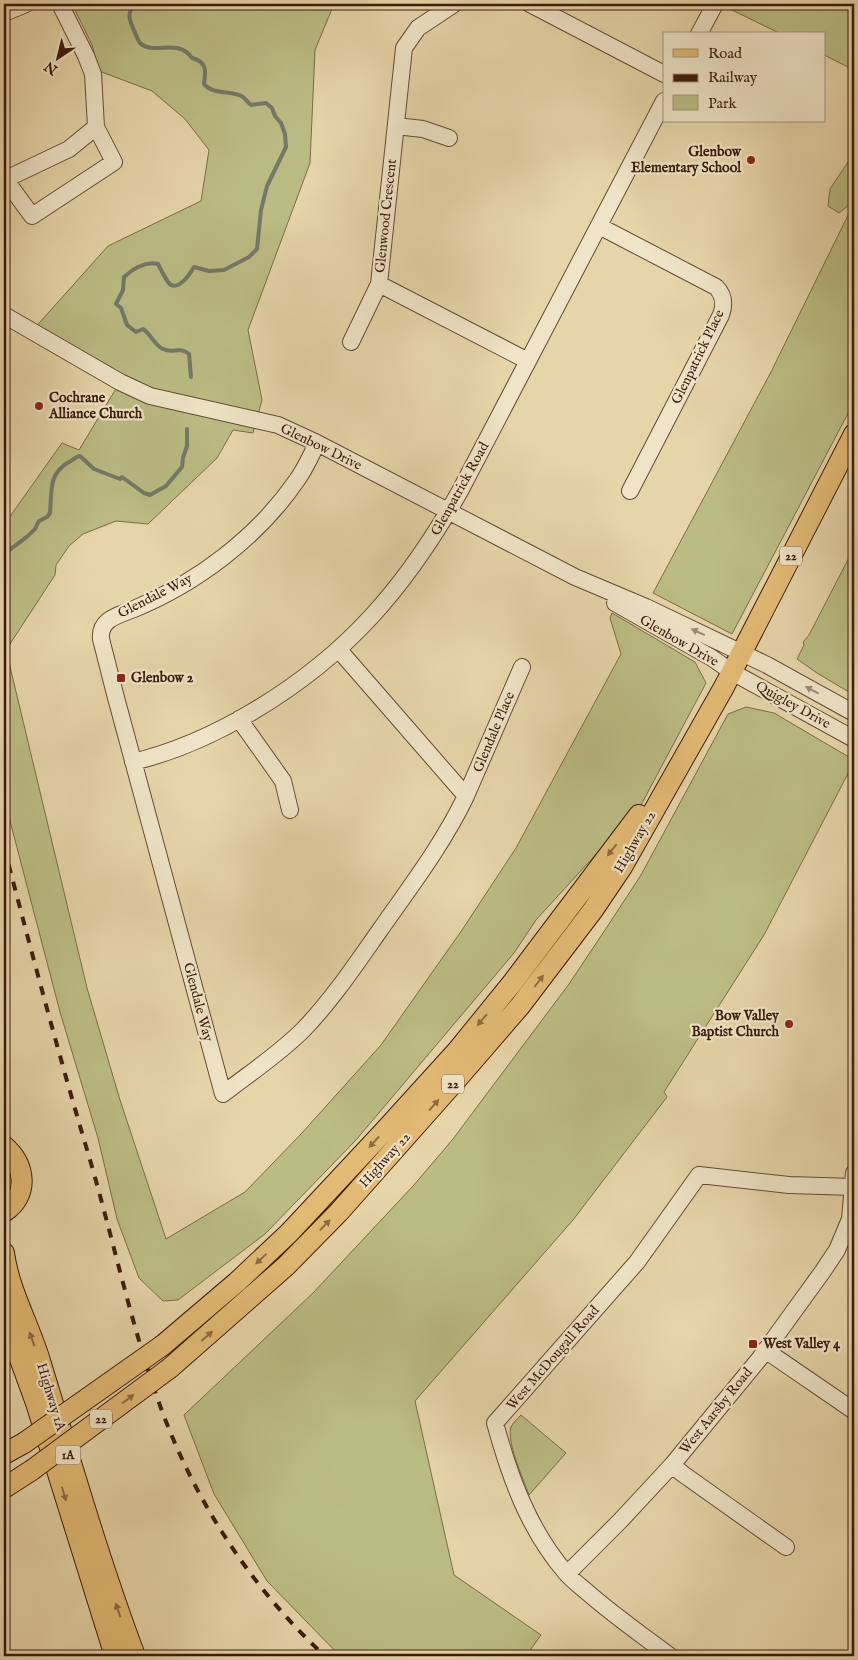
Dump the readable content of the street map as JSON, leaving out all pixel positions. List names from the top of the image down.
{
  "streets": {
    "main road": [
      "22",
      "Highway 22",
      "Highway 1A",
      "1A"
    ],
    "street": [
      "Glenwood Crescent",
      "Glenpatrick Place",
      "Glenbow Drive",
      "Glenpatrick Road",
      "Glendale Way",
      "Quigley Drive",
      "Glendale Place",
      "West McDougall Road",
      "West Aarsby Road"
    ]
  },
  "crossings": [
    ["Glenwood Crescent", "Glenpatrick Road"],
    ["Glenpatrick Place", "Glenpatrick Road"],
    ["Glenbow Drive", "Glenpatrick Road"],
    ["Glenbow Drive", "Glendale Way"],
    ["Glenbow Drive", "Quigley Drive"],
    ["Glenbow Drive", "Highway 22"],
    ["Glenpatrick Road", "Glendale Way"],
    ["Glendale Way", "Glendale Place"],
    ["Quigley Drive", "Highway 22"],
    ["West McDougall Road", "West Aarsby Road"]
  ],
  "places": {
    "other": ["Glenbow Elementary School", "Cochrane Alliance Church", "Bow Valley Baptist Church"],
    "transit": ["Glenbow 2", "West Valley 4"]
  },
  "legend": ["Road", "Railway", "Park"],
  "north": "bottom left"
}
